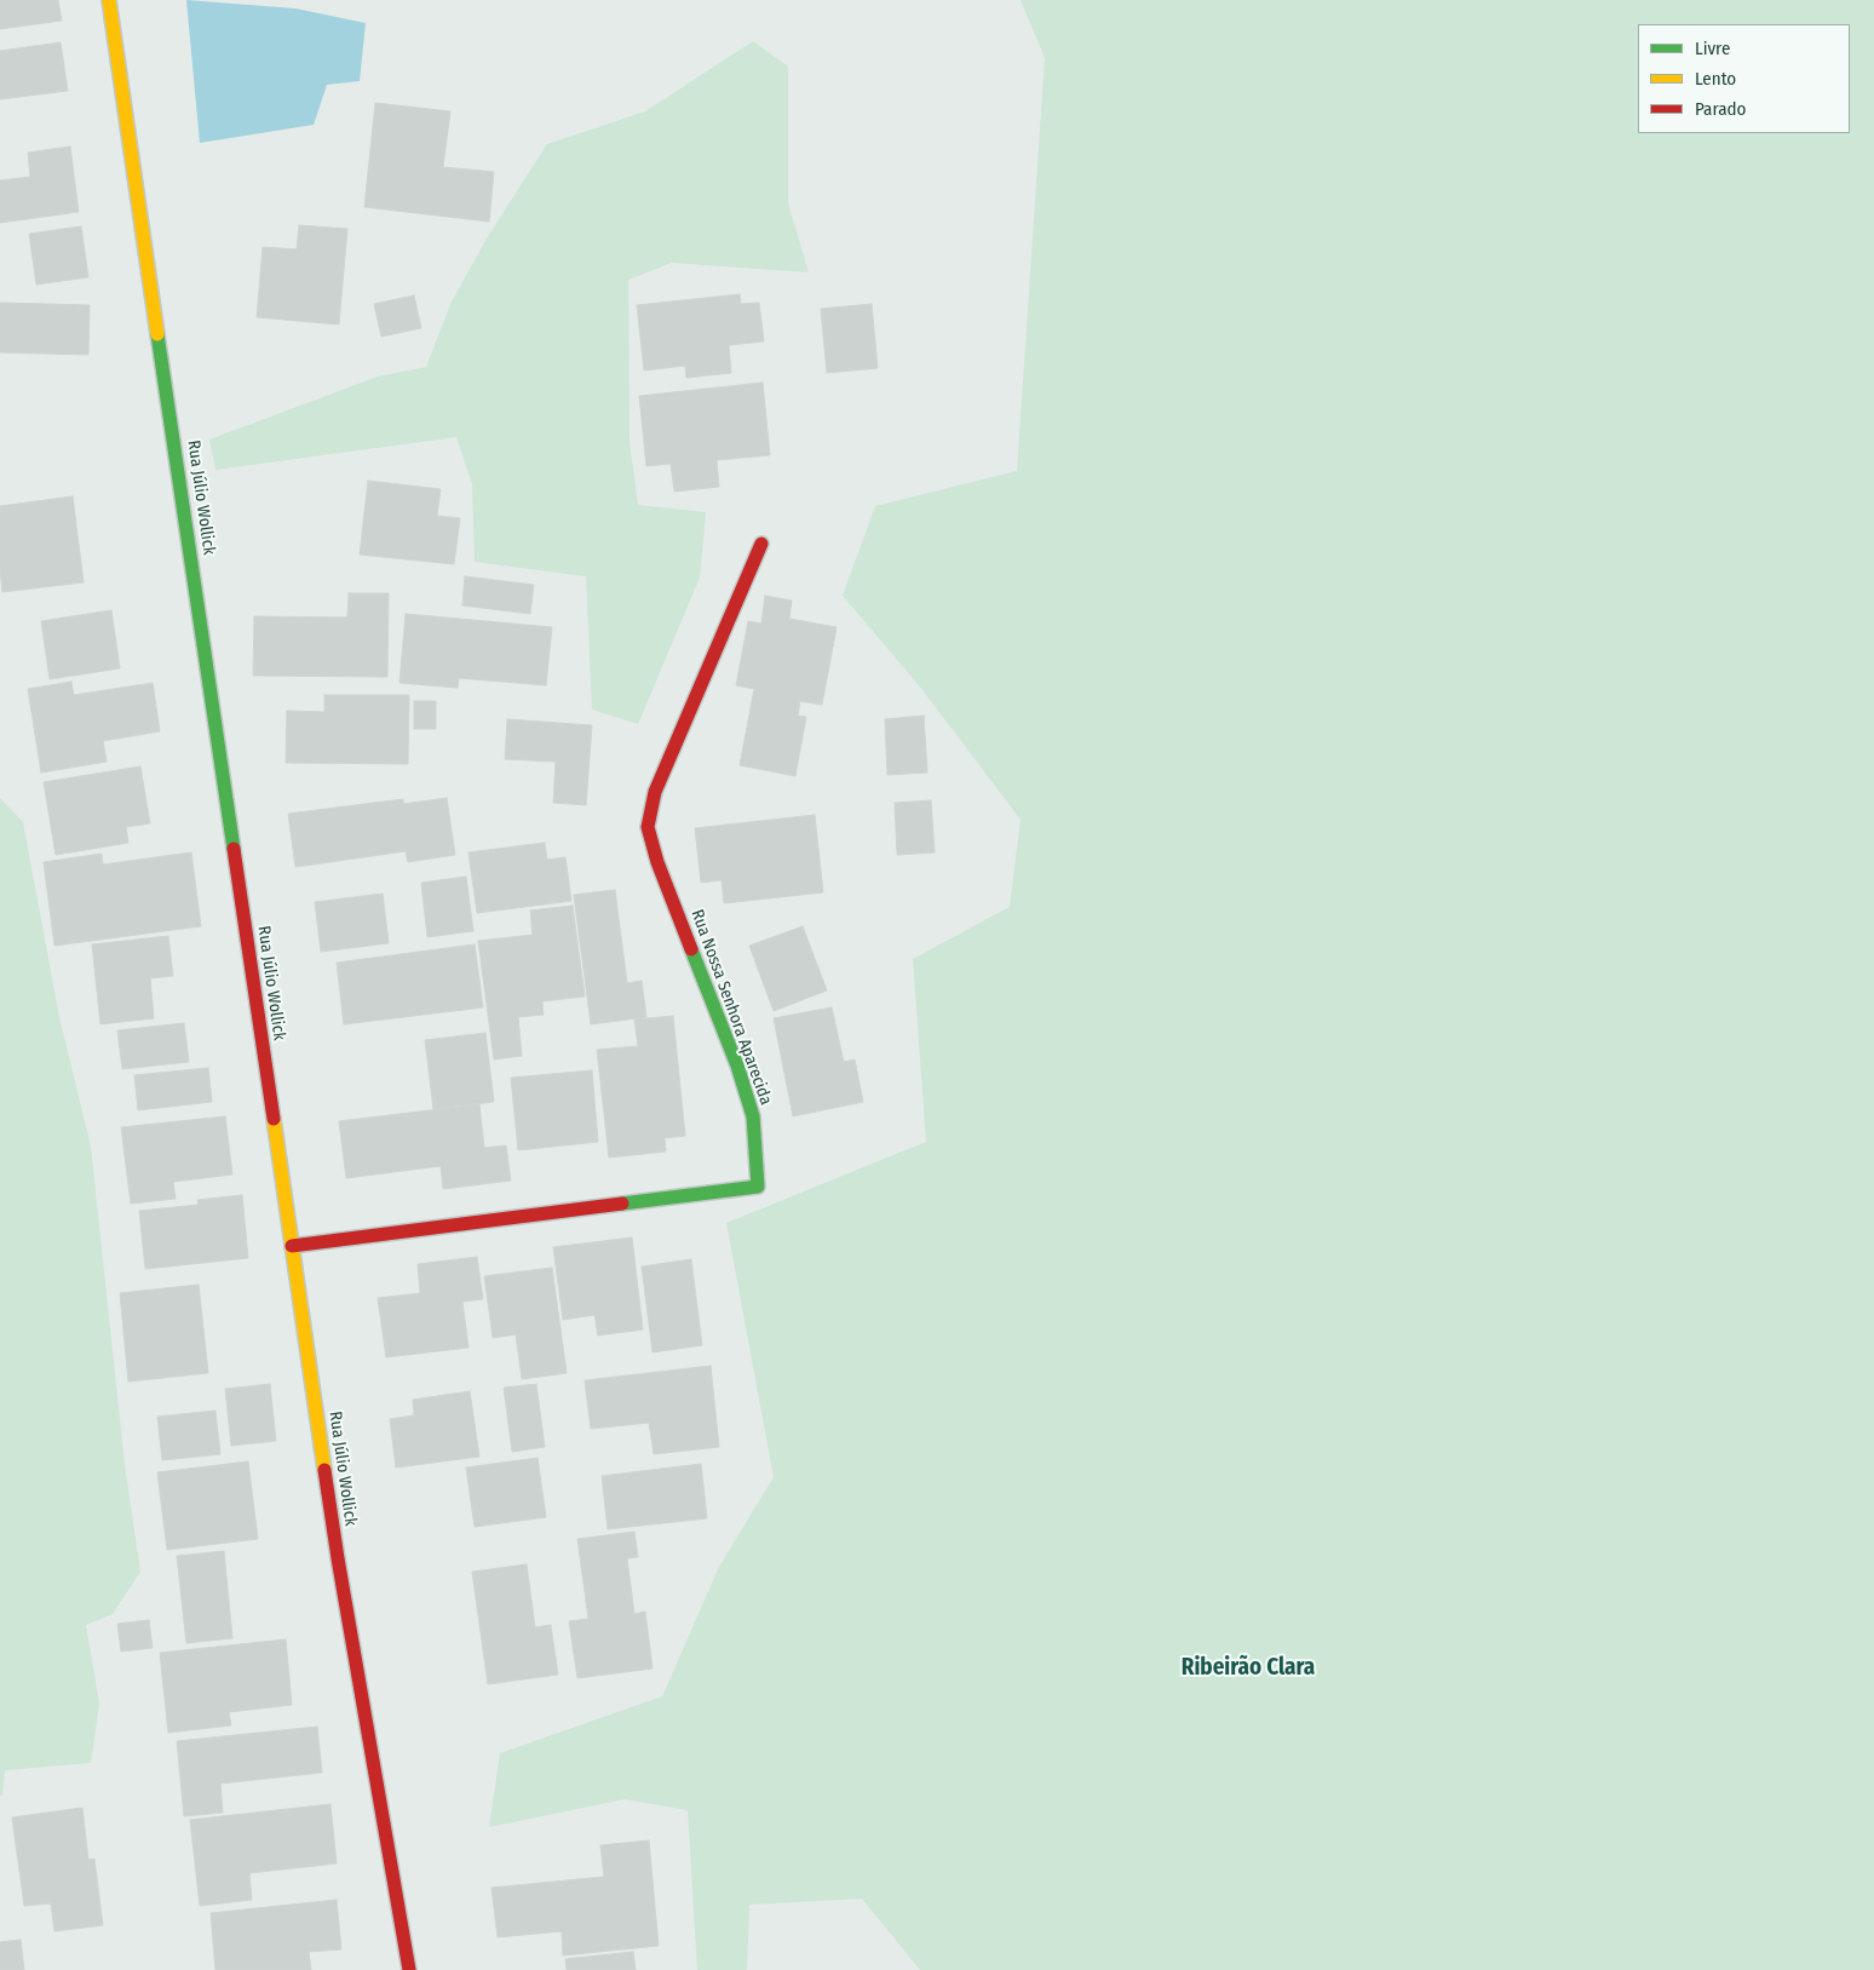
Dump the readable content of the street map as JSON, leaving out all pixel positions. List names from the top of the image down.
{
  "streets": {
    "street": ["Rua Júlio Wollick", "Rua Nossa Senhora Aparecida"]
  },
  "crossings": [
    ["Rua Júlio Wollick", "Rua Nossa Senhora Aparecida"]
  ],
  "districts": ["Ribeirão Clara"],
  "legend": ["Livre", "Lento", "Parado"]
}
